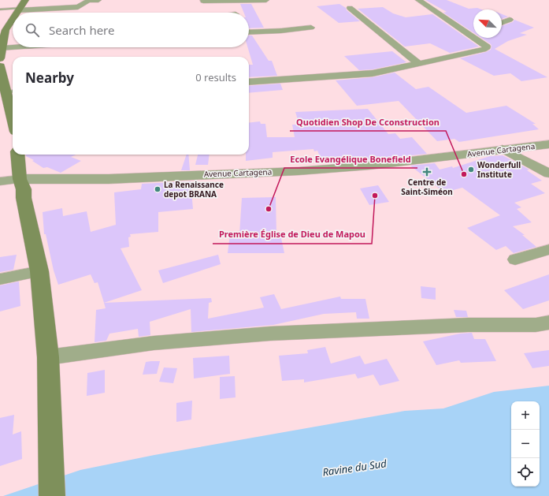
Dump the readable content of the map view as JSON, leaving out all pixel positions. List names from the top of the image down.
{
  "streets": {
    "street": ["Avenue Cartagena"]
  },
  "water": ["Ravine du Sud"],
  "places": {
    "other": [
      "Wonderfull Institute",
      "Quotidien Shop De Cconstruction",
      "La Renaissance depot BRANA",
      "Première Église de Dieu de Mapou",
      "Ecole Evangélique Bonefield"
    ],
    "health": ["Centre de Saint-Siméon"]
  },
  "north": "top left",
  "page": {
    "search": "Search here",
    "heading": ["Nearby", "0 results"],
    "map_buttons": ["+", "−"]
  }
}
